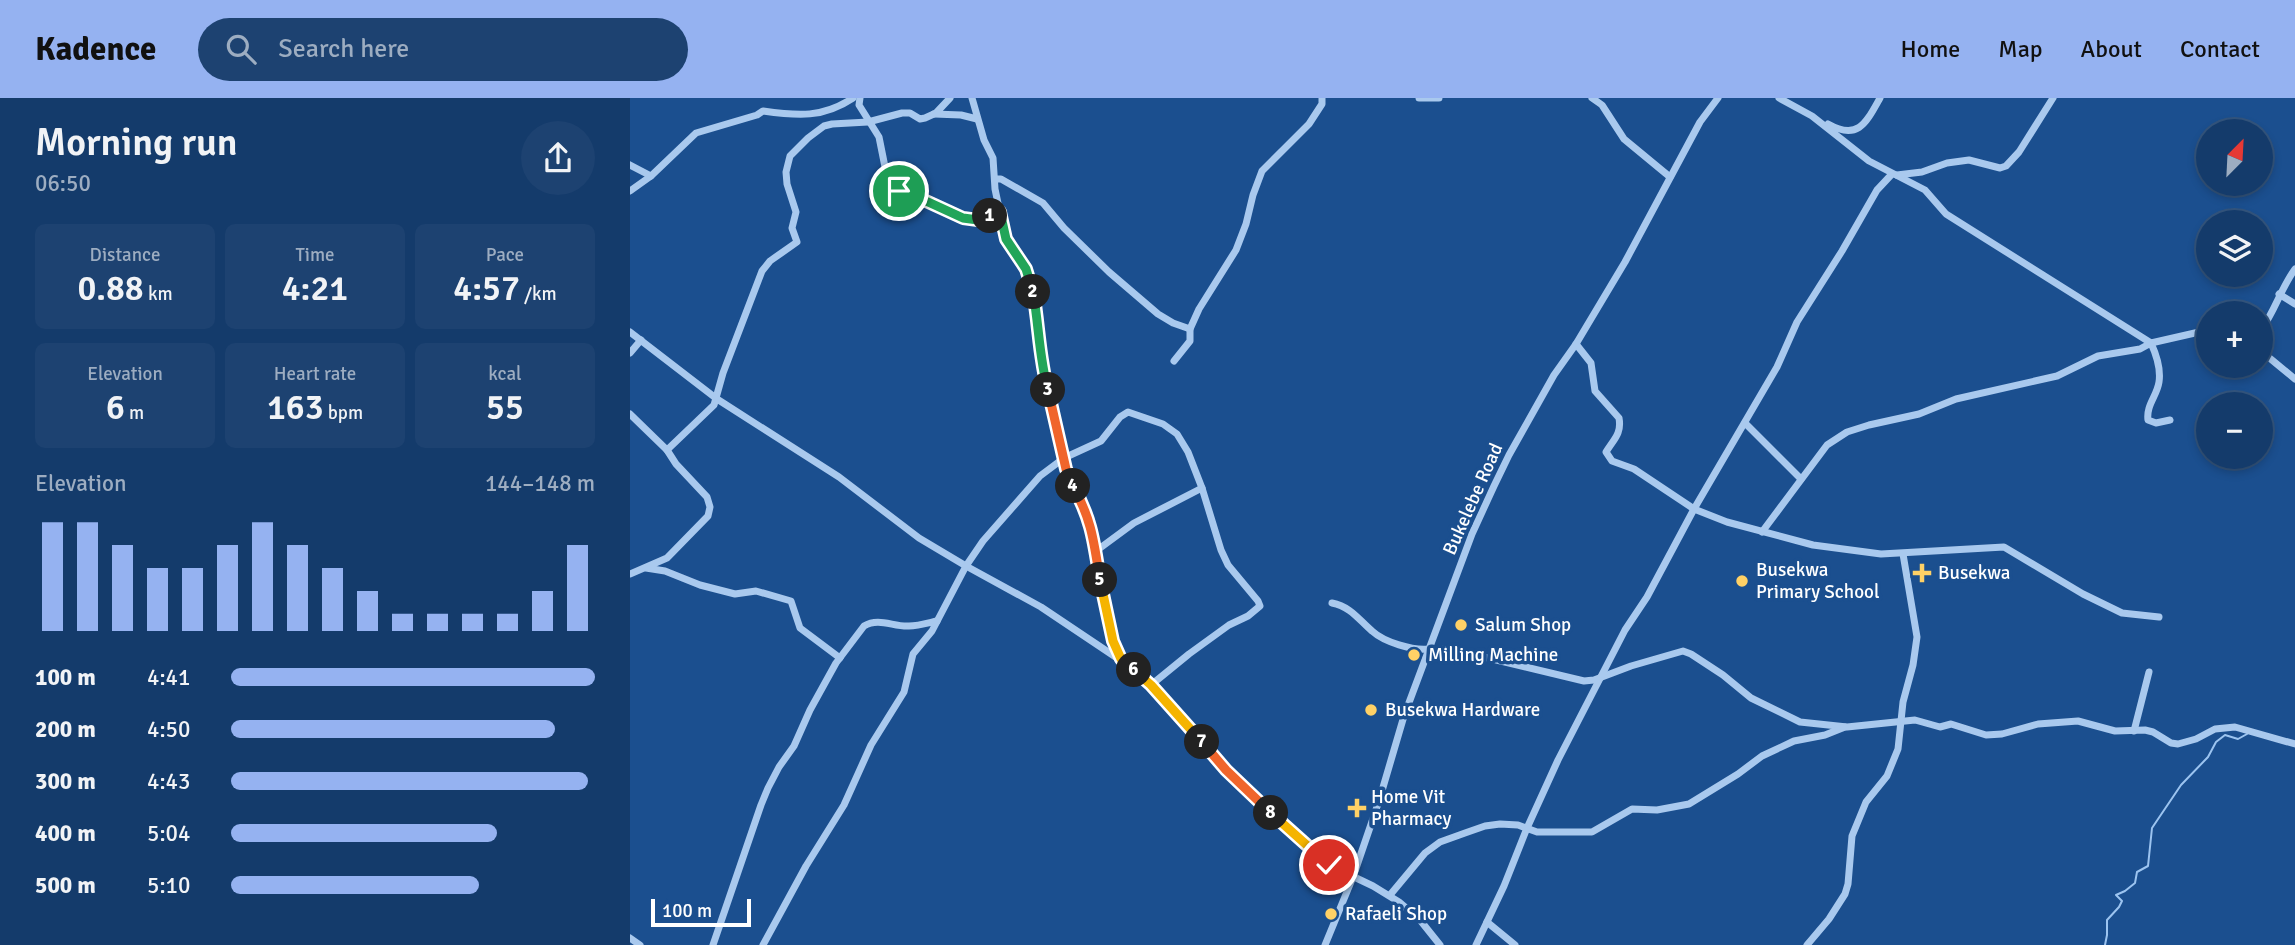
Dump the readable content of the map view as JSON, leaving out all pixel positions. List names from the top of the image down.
{
  "streets": {
    "street": ["Bukelebe Road"]
  },
  "places": {
    "health": ["Busekwa", "Home Vit Pharmacy"],
    "other": [
      "Busekwa Primary School",
      "Salum Shop",
      "Milling Machine",
      "Busekwa Hardware",
      "Rafaeli Shop"
    ]
  },
  "scale_bar": "100 m",
  "north": "top right",
  "page": {
    "header": "Kadence",
    "search": "Search here",
    "nav": [
      "Home",
      "Map",
      "About",
      "Contact"
    ],
    "heading": ["Morning run", "06:50"],
    "map_buttons": ["+", "−"],
    "pins": [
      "1",
      "2",
      "3",
      "4",
      "5",
      "6",
      "7",
      "8"
    ],
    "stats": [
      ["Distance", "0.88 km"],
      ["Time", "4:21"],
      ["Pace", "4:57 /km"],
      ["Elevation", "6 m"],
      ["Heart rate", "163 bpm"],
      ["kcal", "55"]
    ],
    "chart": ["Elevation", "144–148 m"],
    "list": [
      {
        "name": "100 m",
        "note": "4:41"
      },
      {
        "name": "200 m",
        "note": "4:50"
      },
      {
        "name": "300 m",
        "note": "4:43"
      },
      {
        "name": "400 m",
        "note": "5:04"
      },
      {
        "name": "500 m",
        "note": "5:10"
      }
    ],
    "scale": "100 m"
  }
}
